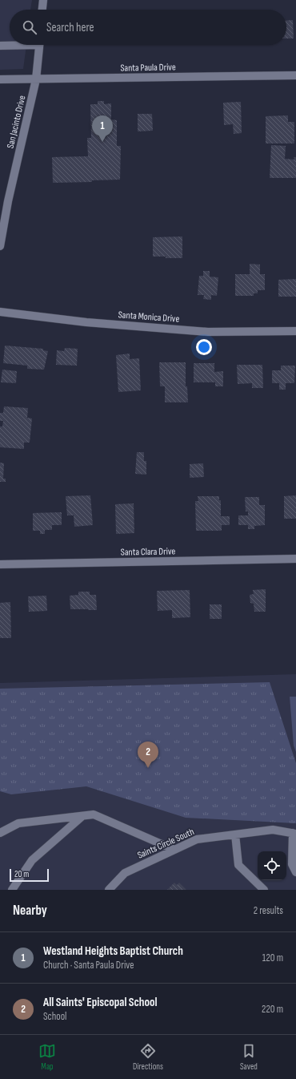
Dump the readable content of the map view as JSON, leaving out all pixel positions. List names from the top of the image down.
{
  "streets": {
    "street": [
      "Santa Paula Drive",
      "San Jacinto Drive",
      "Santa Monica Drive",
      "Santa Clara Drive",
      "Saints Circle South"
    ]
  },
  "crossings": [
    ["Santa Paula Drive", "San Jacinto Drive"]
  ],
  "scale_bar": "20 m",
  "page": {
    "search": "Search here",
    "pins": ["1", "2"],
    "scale": "20 m",
    "heading": ["Nearby", "2 results"],
    "list": [
      {
        "mark": "1",
        "name": "Westland Heights Baptist Church",
        "note": "Church · Santa Paula Drive",
        "value": "120 m"
      },
      {
        "mark": "2",
        "name": "All Saints' Episcopal School",
        "note": "School",
        "value": "220 m"
      }
    ],
    "nav": ["Map", "Directions", "Saved"]
  }
}
